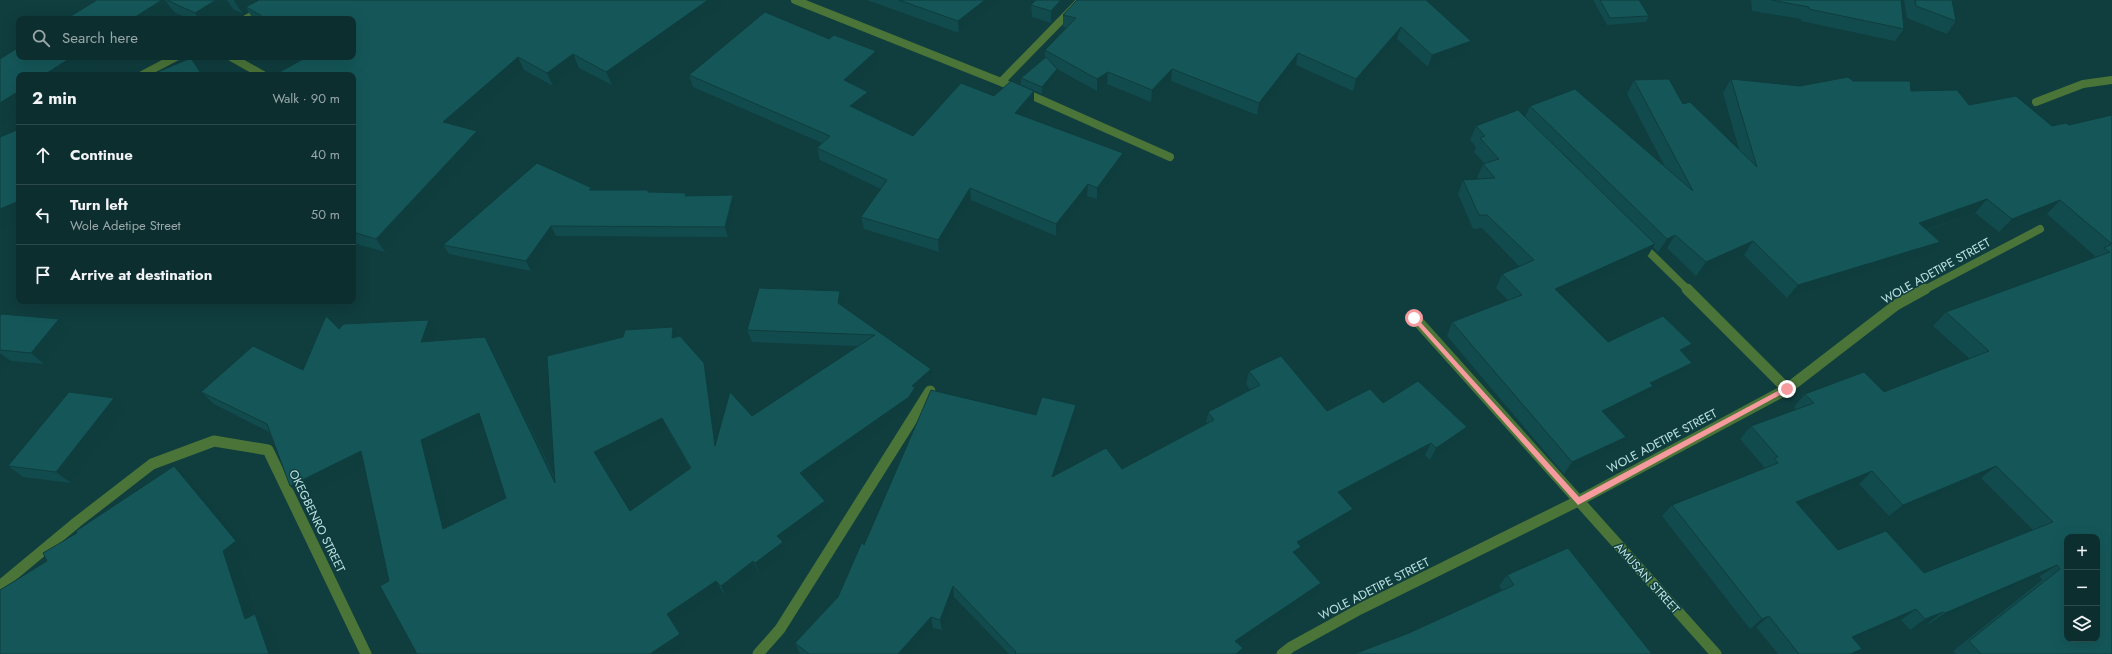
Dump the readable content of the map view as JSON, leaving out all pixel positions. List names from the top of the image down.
{
  "streets": {
    "street": ["WOLE ADETIPE STREET", "OKEGBENRO STREET", "AMUSAN STREET"]
  },
  "crossings": [
    ["WOLE ADETIPE STREET", "AMUSAN STREET"]
  ],
  "page": {
    "search": "Search here",
    "heading": ["2 min", "Walk · 90 m"],
    "list": [
      ["Continue", "40 m"],
      ["Turn left", "Wole Adetipe Street", "50 m"],
      "Arrive at destination"
    ],
    "map_buttons": ["+", "−"]
  }
}
